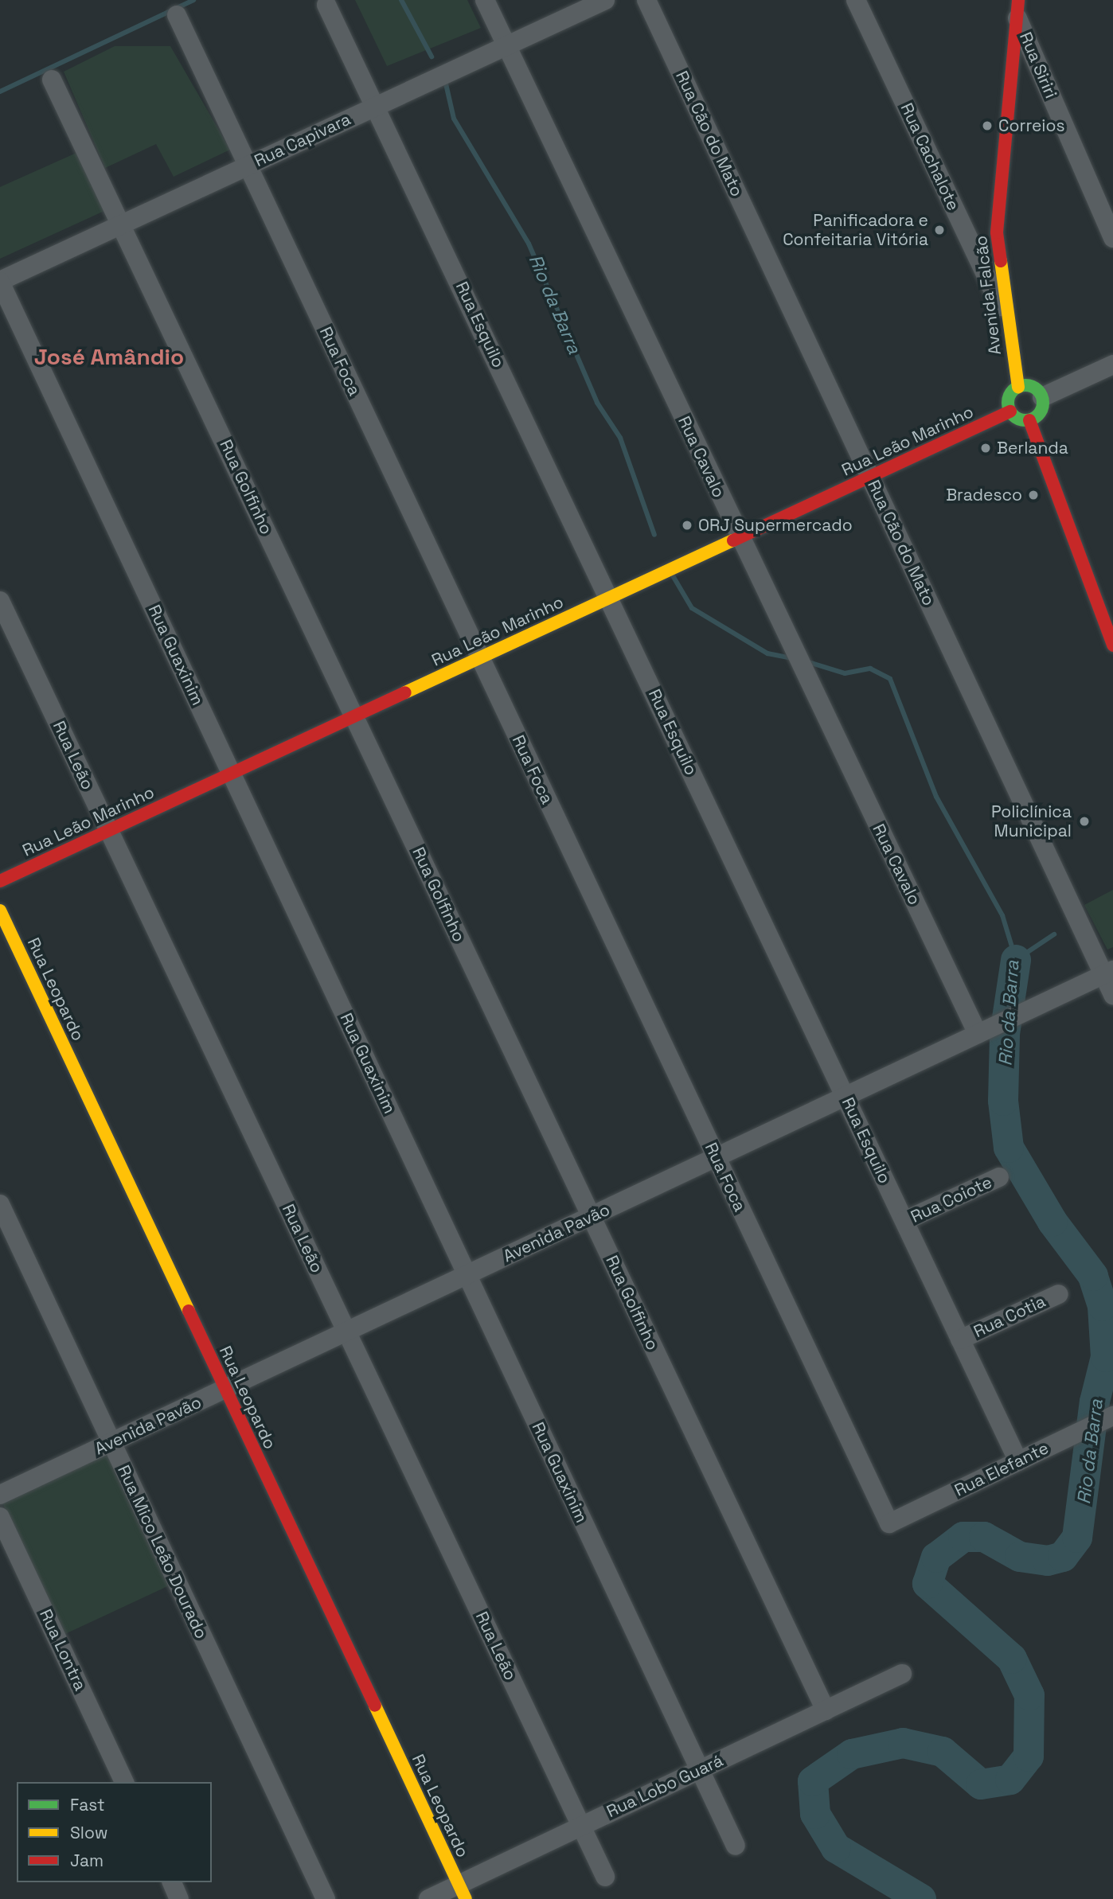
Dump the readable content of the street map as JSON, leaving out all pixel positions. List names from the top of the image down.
{
  "streets": {
    "street": [
      "Rua Siriri",
      "Rua Cão do Mato",
      "Rua Capivara",
      "Rua Cachalote",
      "Avenida Falcão",
      "Rua Esquilo",
      "Rua Foca",
      "Rua Leão Marinho",
      "Rua Cavalo",
      "Rua Golfinho",
      "Rua Guaxinim",
      "Rua Leão",
      "Rua Leopardo",
      "Rua Coiote",
      "Avenida Pavão",
      "Rua Cotia",
      "Rua Elefante",
      "Rua Mico Leão Dourado",
      "Rua Lontra",
      "Rua Lobo Guará"
    ]
  },
  "crossings": [
    ["Rua Siriri", "Avenida Falcão"],
    ["Rua Cão do Mato", "Rua Leão Marinho"],
    ["Rua Cão do Mato", "Avenida Pavão"],
    ["Rua Capivara", "Rua Esquilo"],
    ["Rua Capivara", "Rua Foca"],
    ["Rua Capivara", "Rua Cavalo"],
    ["Rua Capivara", "Rua Golfinho"],
    ["Rua Capivara", "Rua Guaxinim"],
    ["Rua Cachalote", "Avenida Falcão"],
    ["Avenida Falcão", "Rua Leão Marinho"],
    ["Rua Esquilo", "Rua Leão Marinho"],
    ["Rua Esquilo", "Rua Coiote"],
    ["Rua Esquilo", "Avenida Pavão"],
    ["Rua Esquilo", "Rua Cotia"],
    ["Rua Esquilo", "Rua Elefante"],
    ["Rua Foca", "Rua Leão Marinho"],
    ["Rua Foca", "Avenida Pavão"],
    ["Rua Foca", "Rua Elefante"],
    ["Rua Leão Marinho", "Rua Cavalo"],
    ["Rua Leão Marinho", "Rua Golfinho"],
    ["Rua Leão Marinho", "Rua Guaxinim"],
    ["Rua Leão Marinho", "Rua Leão"],
    ["Rua Cavalo", "Avenida Pavão"],
    ["Rua Golfinho", "Avenida Pavão"],
    ["Rua Golfinho", "Rua Lobo Guará"],
    ["Rua Guaxinim", "Avenida Pavão"],
    ["Rua Guaxinim", "Rua Lobo Guará"],
    ["Rua Leão", "Avenida Pavão"],
    ["Rua Leão", "Rua Lobo Guará"],
    ["Rua Leopardo", "Avenida Pavão"],
    ["Rua Leopardo", "Rua Lobo Guará"],
    ["Avenida Pavão", "Rua Mico Leão Dourado"]
  ],
  "districts": ["José Amândio"],
  "water": ["Rio da Barra"],
  "places": [
    "Correios",
    "Panificadora e Confeitaria Vitória",
    "Berlanda",
    "Bradesco",
    "ORJ Supermercado",
    "Policlínica Municipal"
  ],
  "legend": ["Fast", "Slow", "Jam"]
}
